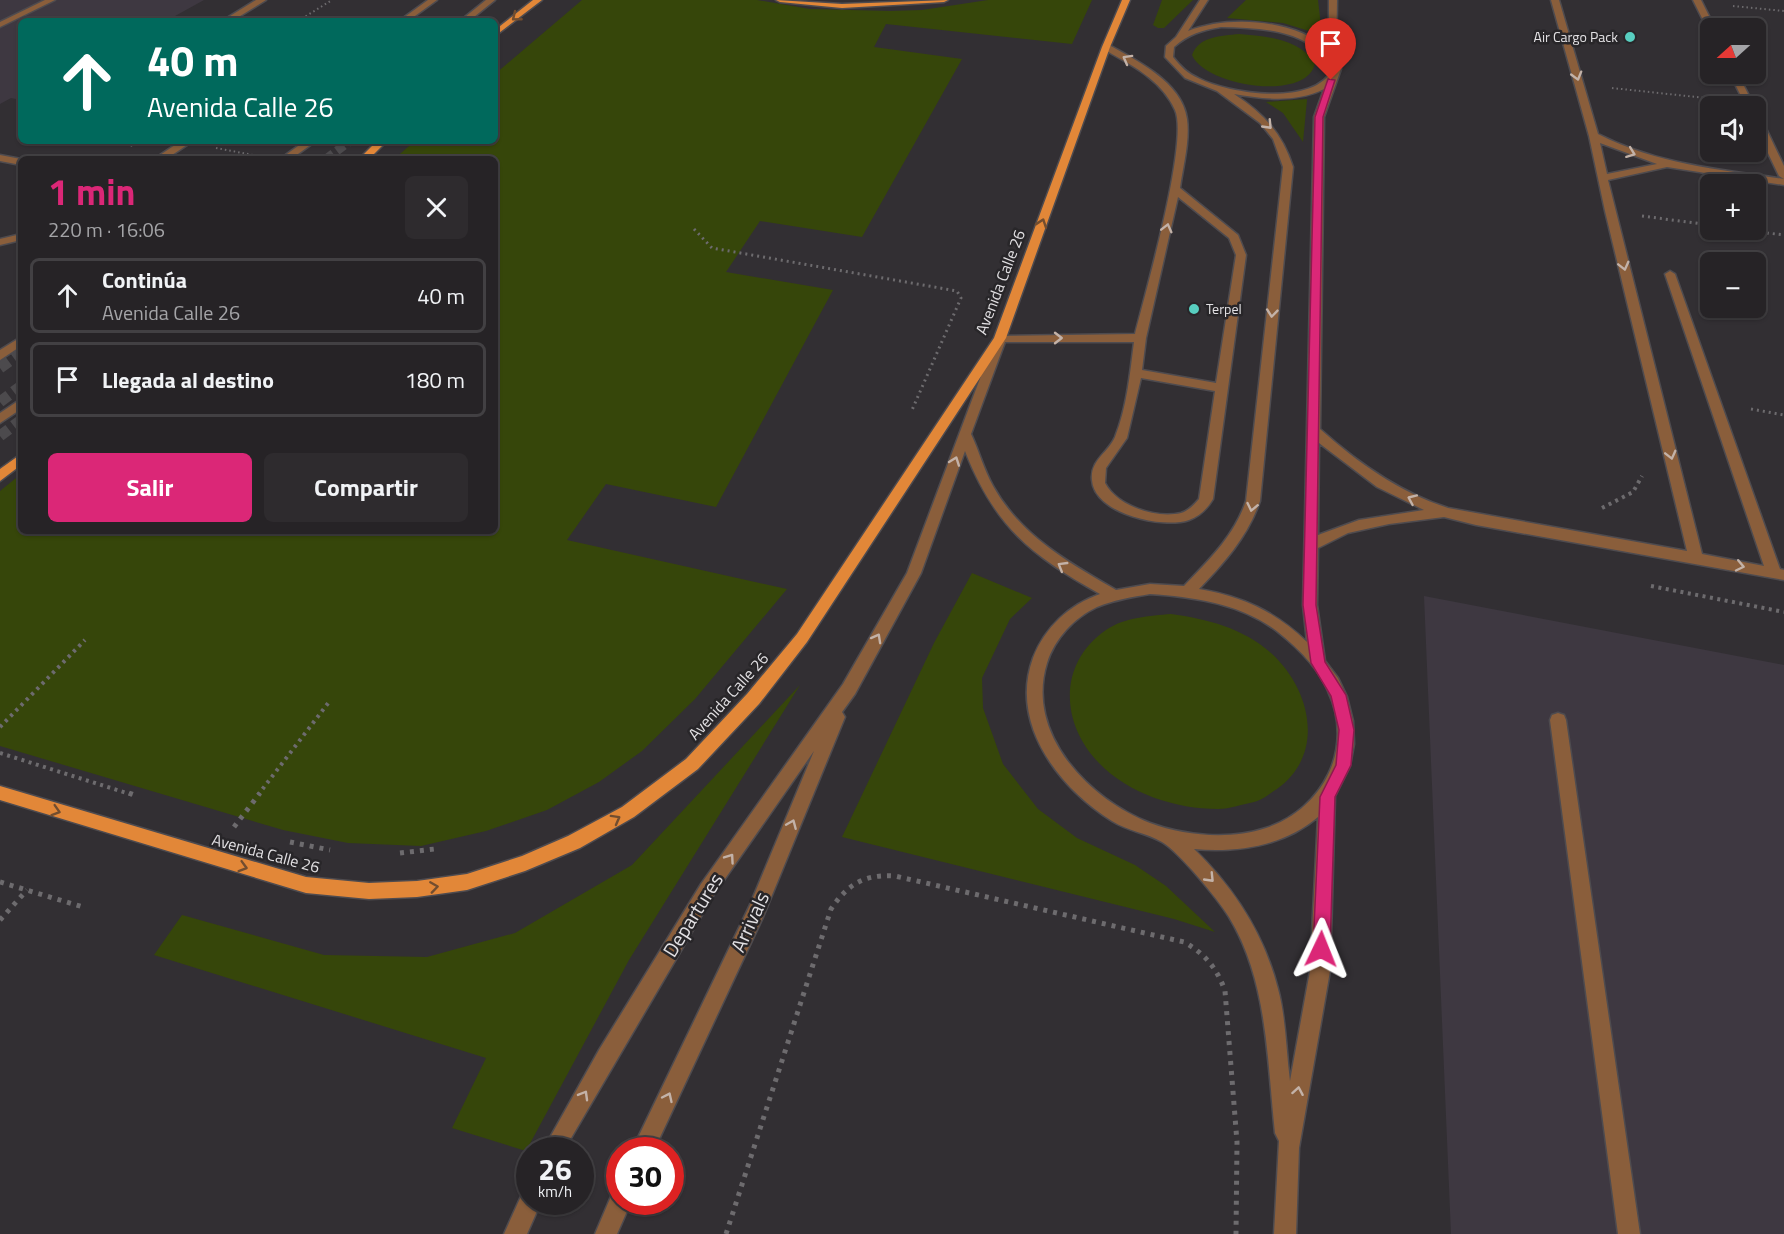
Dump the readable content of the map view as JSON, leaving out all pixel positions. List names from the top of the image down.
{
  "streets": {
    "main road": ["Avenida Calle 26"],
    "street": ["Departures", "Arrivals"]
  },
  "crossings": [
    ["Departures", "Arrivals"]
  ],
  "one_way": ["Avenida Calle 26", "Departures", "Arrivals"],
  "places": ["Air Cargo Pack", "Terpel"],
  "north": "left",
  "page": {
    "map_buttons": ["+", "−"],
    "turn": ["40 m", "Avenida Calle 26"],
    "heading": ["1 min", "220 m · 16:06"],
    "list": [
      {
        "name": "Continúa",
        "note": "Avenida Calle 26",
        "value": "40 m"
      },
      {
        "name": "Llegada al destino",
        "value": "180 m"
      }
    ],
    "buttons": ["Salir", "Compartir"],
    "speed": "26 km/h",
    "limit": "30"
  }
}
